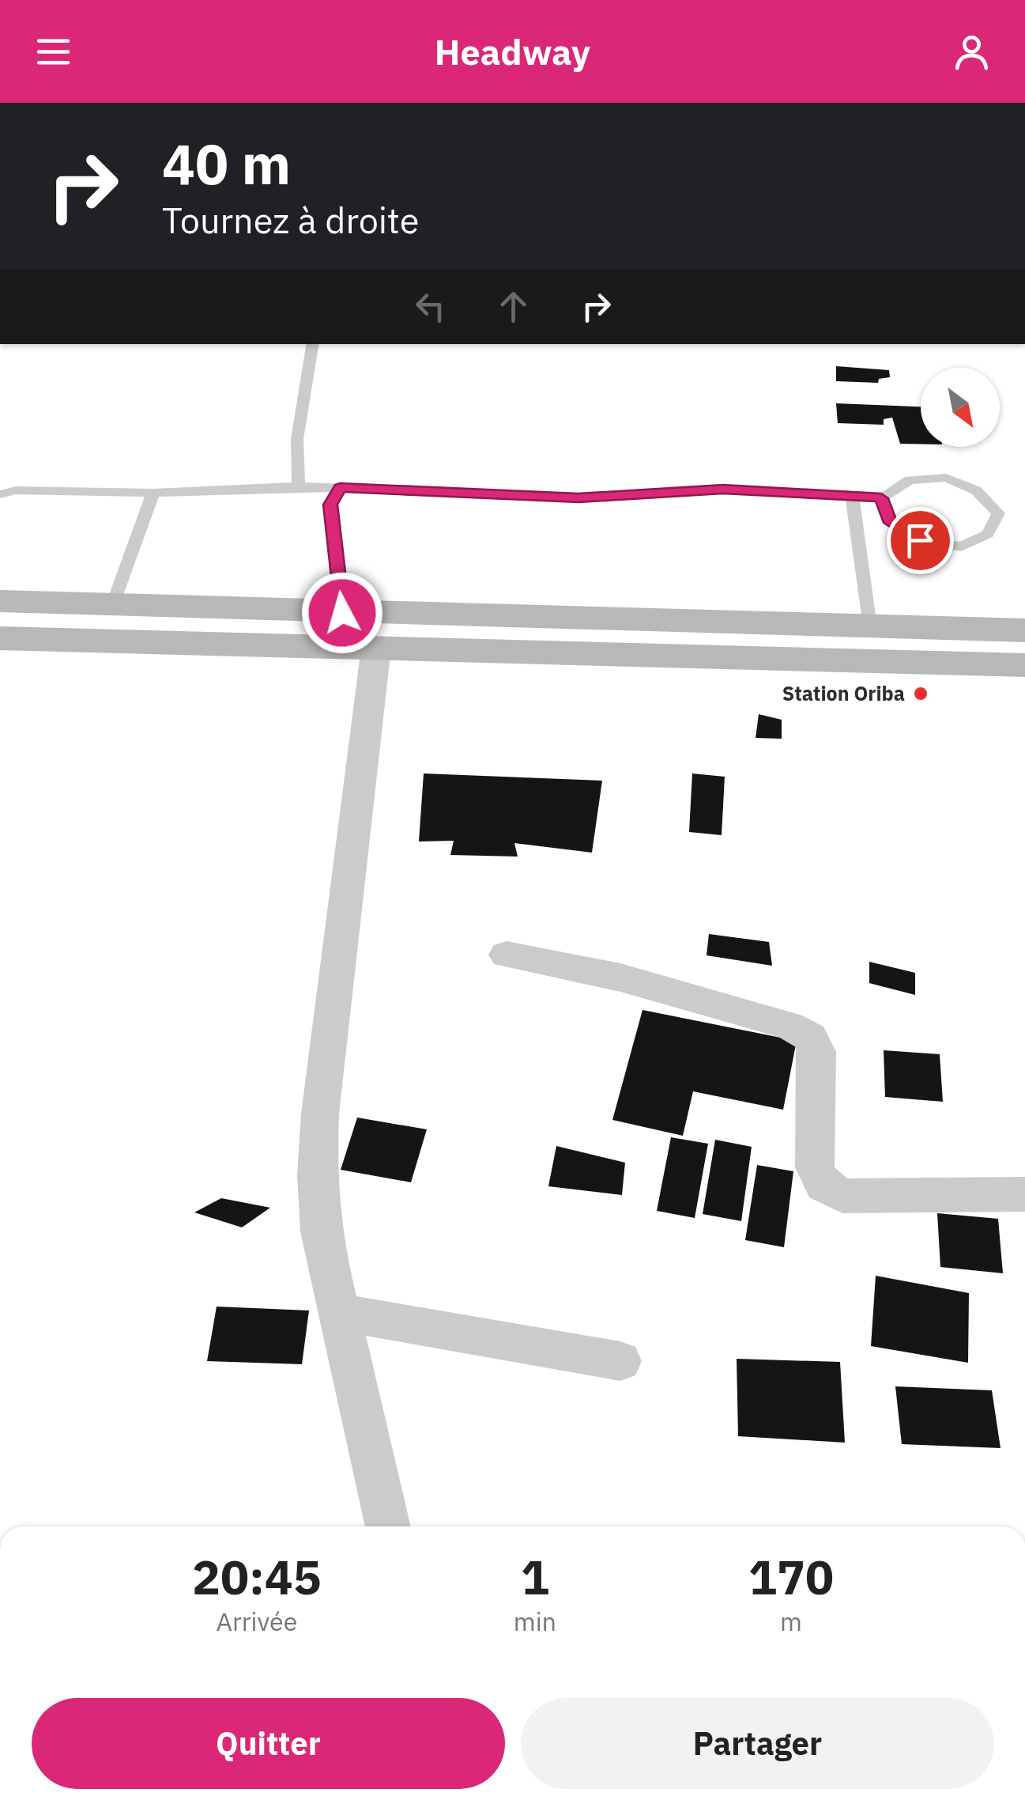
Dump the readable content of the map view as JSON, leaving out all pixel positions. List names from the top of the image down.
{
  "places": ["Station Oriba"],
  "north": "bottom right",
  "page": {
    "header": "Headway",
    "turn": ["40 m", "Tournez à droite"],
    "eta": [
      "20:45",
      "Arrivée",
      "1",
      "min",
      "170",
      "m"
    ],
    "buttons": ["Quitter", "Partager"]
  }
}
